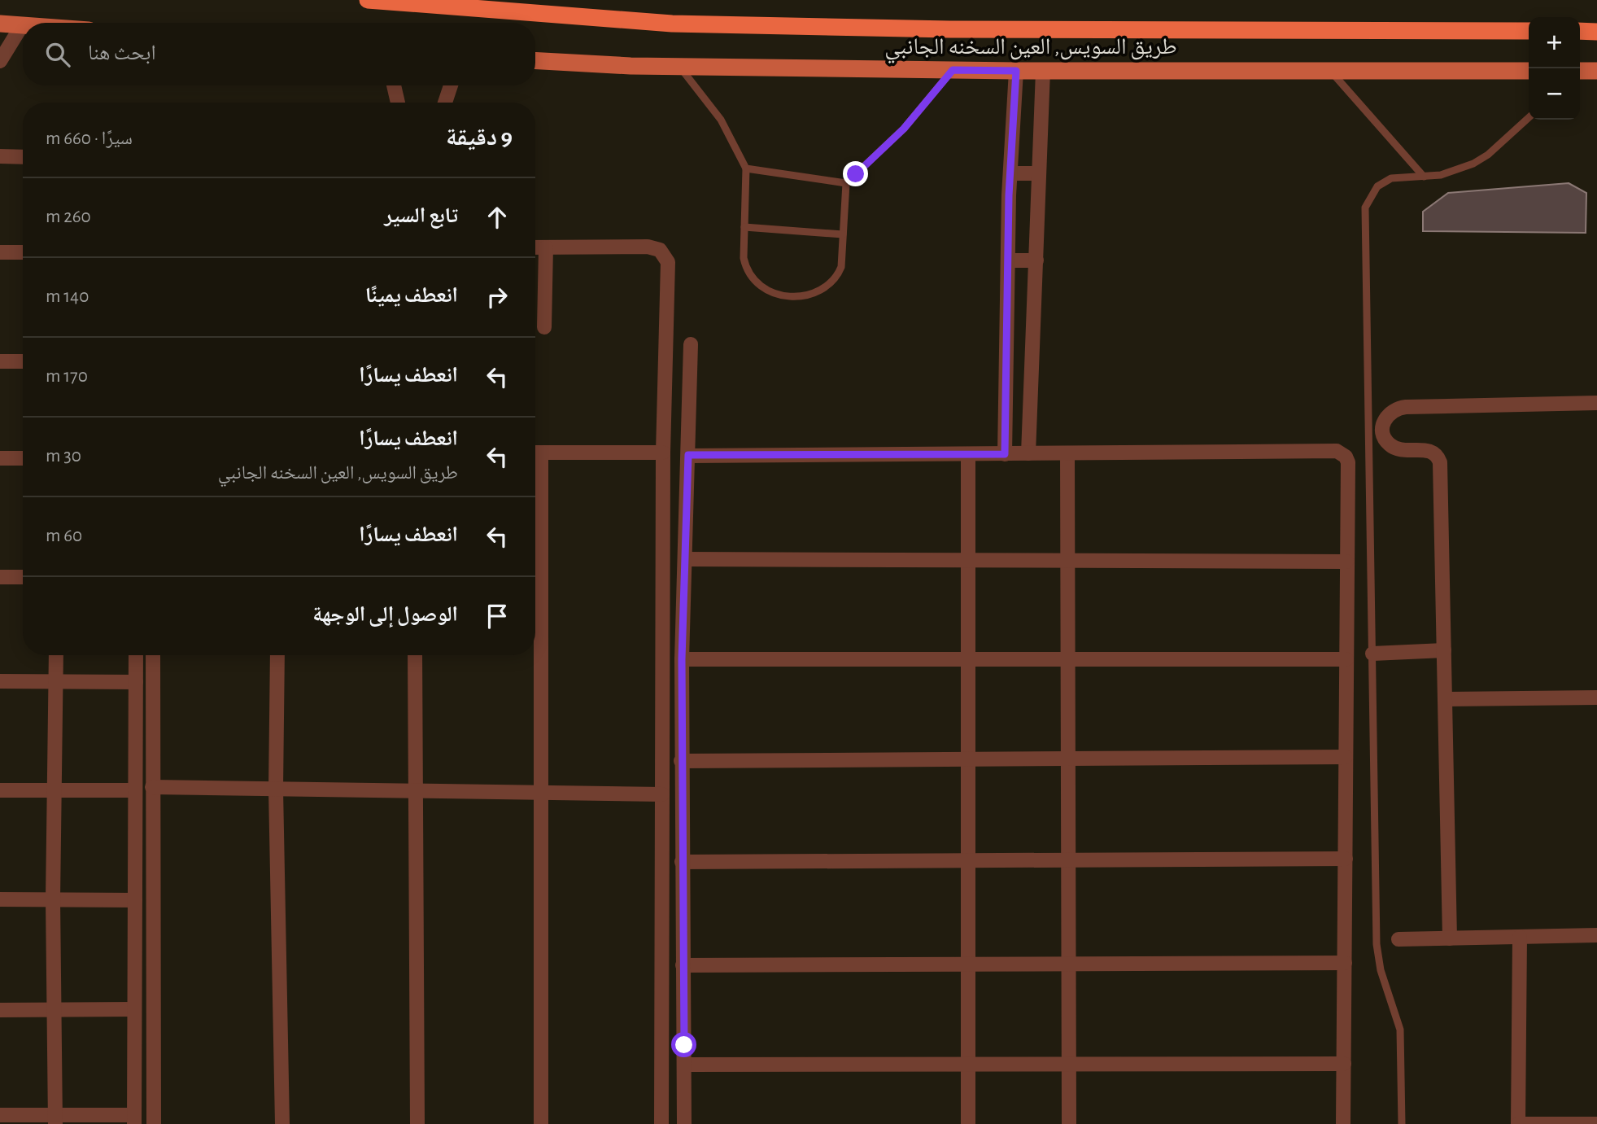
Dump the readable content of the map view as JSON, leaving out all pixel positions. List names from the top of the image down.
{
  "streets": {
    "main road": ["طريق السويس, العين السخنه الجانبي"]
  },
  "page": {
    "map_buttons": ["+", "−"],
    "search": "ابحث هنا",
    "heading": ["9 دقيقة", "سيرًا · 660 m"],
    "list": [
      ["تابع السير", "260 m"],
      ["انعطف يمينًا", "140 m"],
      ["انعطف يسارًا", "170 m"],
      ["انعطف يسارًا", "طريق السويس, العين السخنه الجانبي", "30 m"],
      ["انعطف يسارًا", "60 m"],
      "الوصول إلى الوجهة"
    ]
  }
}
